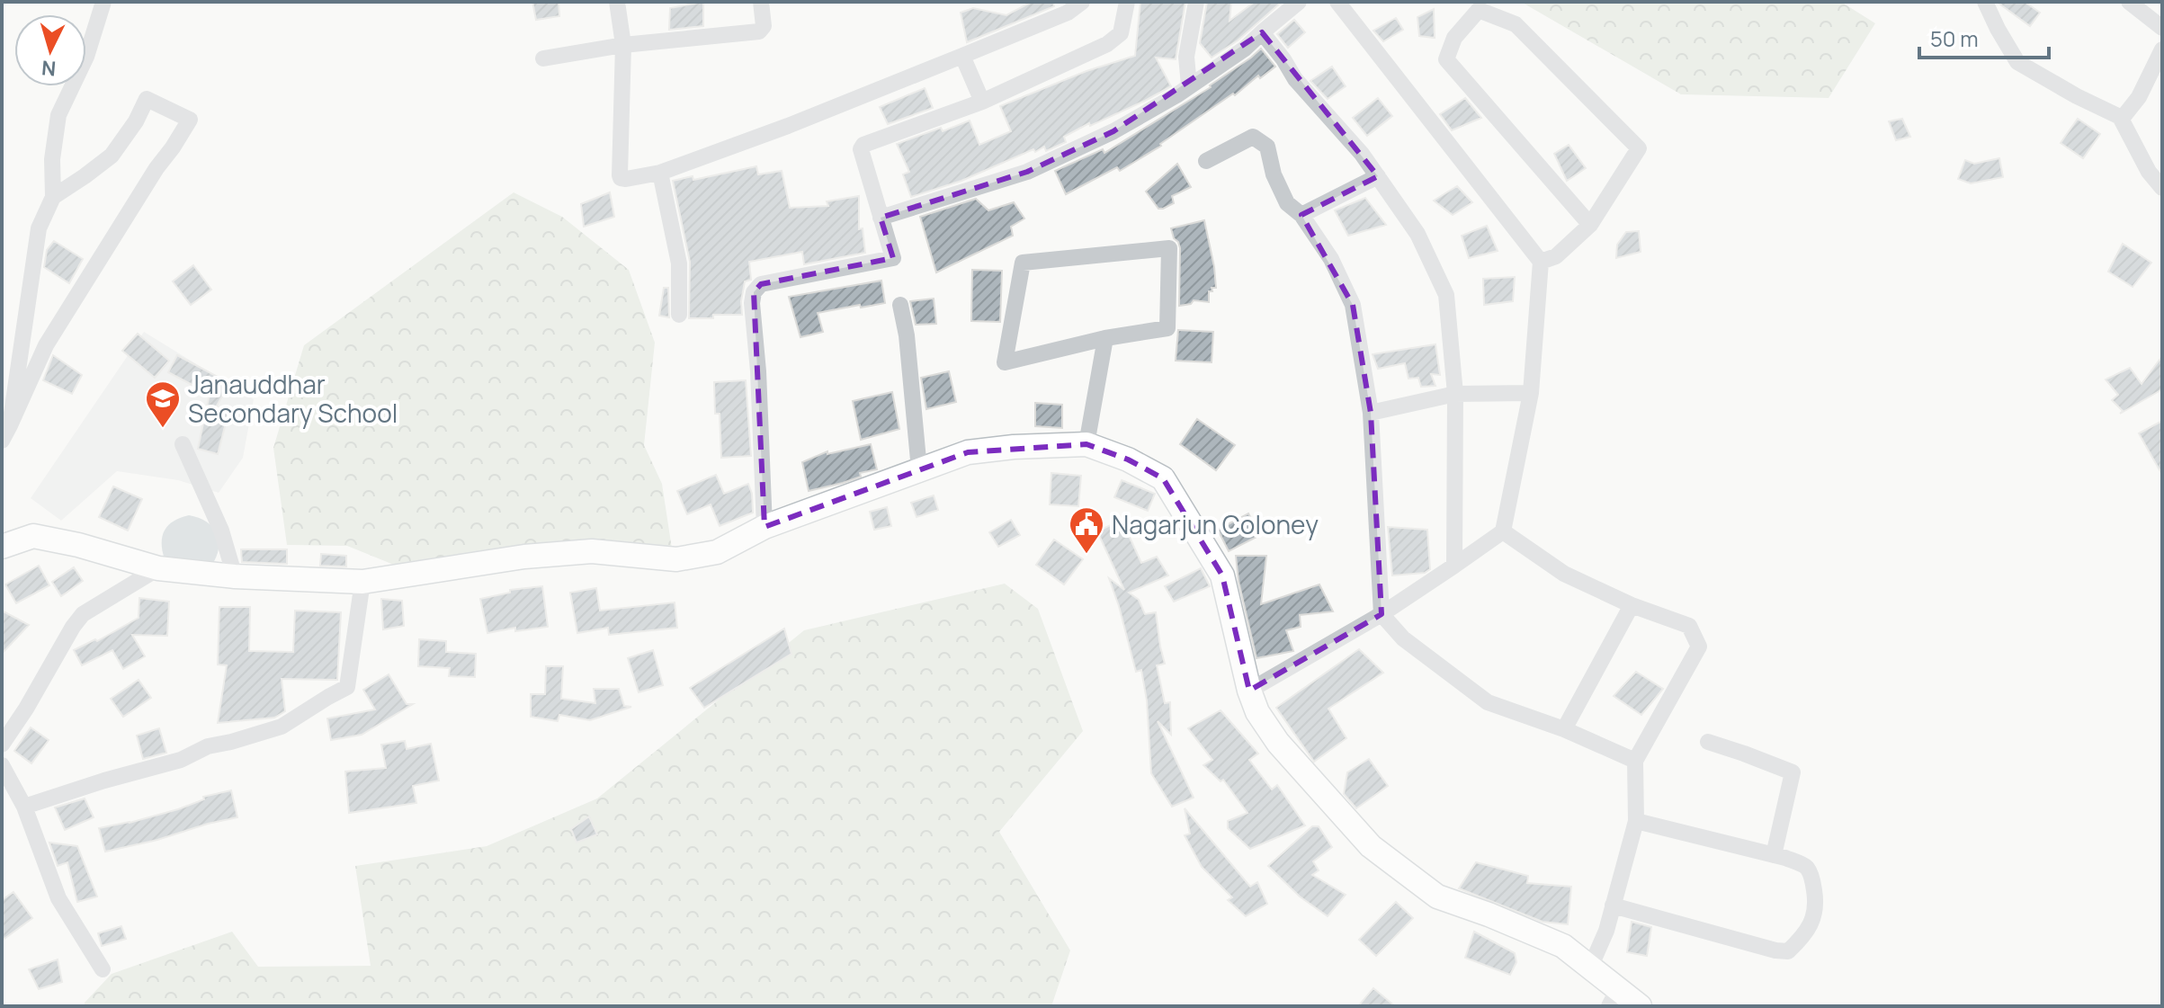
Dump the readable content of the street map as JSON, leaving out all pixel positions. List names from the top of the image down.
{
  "places": {
    "school or university": ["Janauddhar Secondary School"],
    "public building": ["Nagarjun Coloney"]
  },
  "scale_bar": "50 m",
  "north": "bottom"
}
